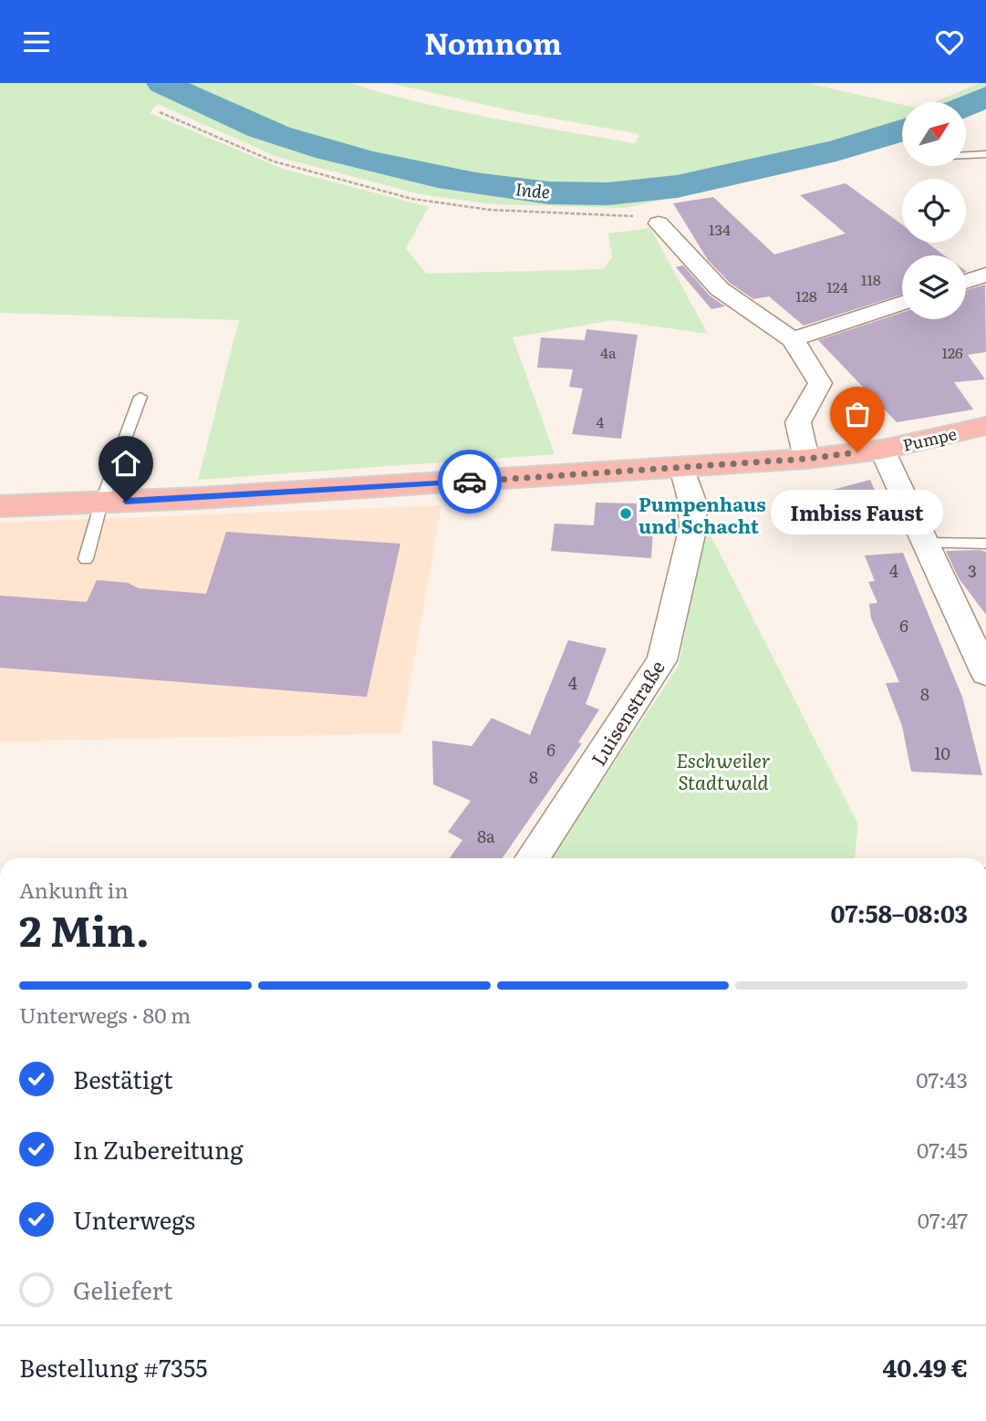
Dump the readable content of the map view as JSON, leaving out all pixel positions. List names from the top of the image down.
{
  "streets": {
    "main road": ["Pumpe"],
    "street": ["Luisenstraße"]
  },
  "crossings": [
    ["Pumpe", "Luisenstraße"]
  ],
  "water": ["Inde"],
  "parks": ["Eschweiler Stadtwald"],
  "places": ["Imbiss Faust", "Pumpenhaus und Schacht"],
  "house_numbers": [
    "134",
    "118",
    "124",
    "128",
    "4a",
    "126",
    "4",
    "4",
    "3",
    "6",
    "4",
    "8",
    "6",
    "10",
    "8",
    "8a"
  ],
  "north": "top right",
  "page": {
    "header": "Nomnom",
    "bubble": "Imbiss Faust",
    "heading": ["2 Min.", "Ankunft in", "07:58–08:03"],
    "panel": ["Bestellung #7355", "40.49 €"],
    "bar": "Unterwegs · 80 m",
    "list": [
      ["Bestätigt", "07:43"],
      ["In Zubereitung", "07:45"],
      ["Unterwegs", "07:47"],
      "Geliefert"
    ]
  }
}
